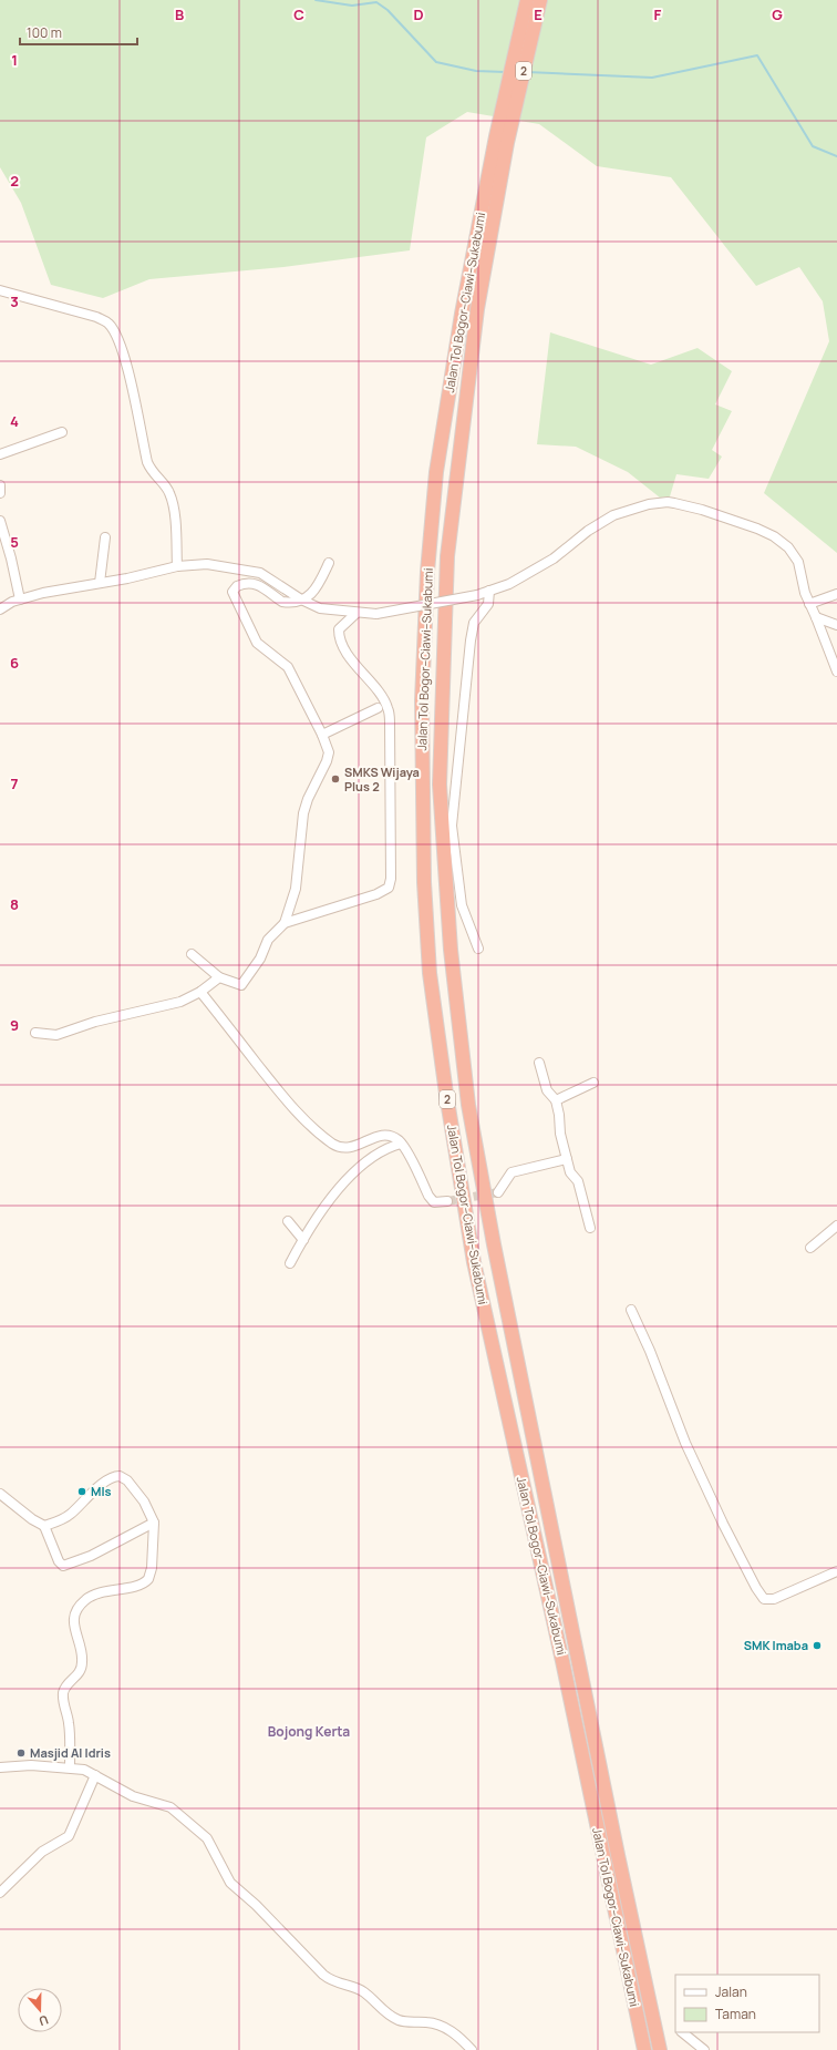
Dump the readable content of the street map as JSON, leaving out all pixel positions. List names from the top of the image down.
{
  "streets": {
    "highway": ["2", "Jalan Tol Bogor–Ciawi–Sukabumi"]
  },
  "districts": ["Bojong Kerta"],
  "places": [
    "SMKS Wijaya Plus 2",
    "MIs",
    "SMK Imaba",
    "Masjid Al Idris"
  ],
  "legend": ["Jalan", "Taman"],
  "scale_bar": "100 m",
  "north": "bottom",
  "grid": {
    "columns": [
      "B",
      "C",
      "D",
      "E",
      "F",
      "G"
    ],
    "rows": [
      "1",
      "2",
      "3",
      "4",
      "5",
      "6",
      "7",
      "8",
      "9"
    ]
  }
}
